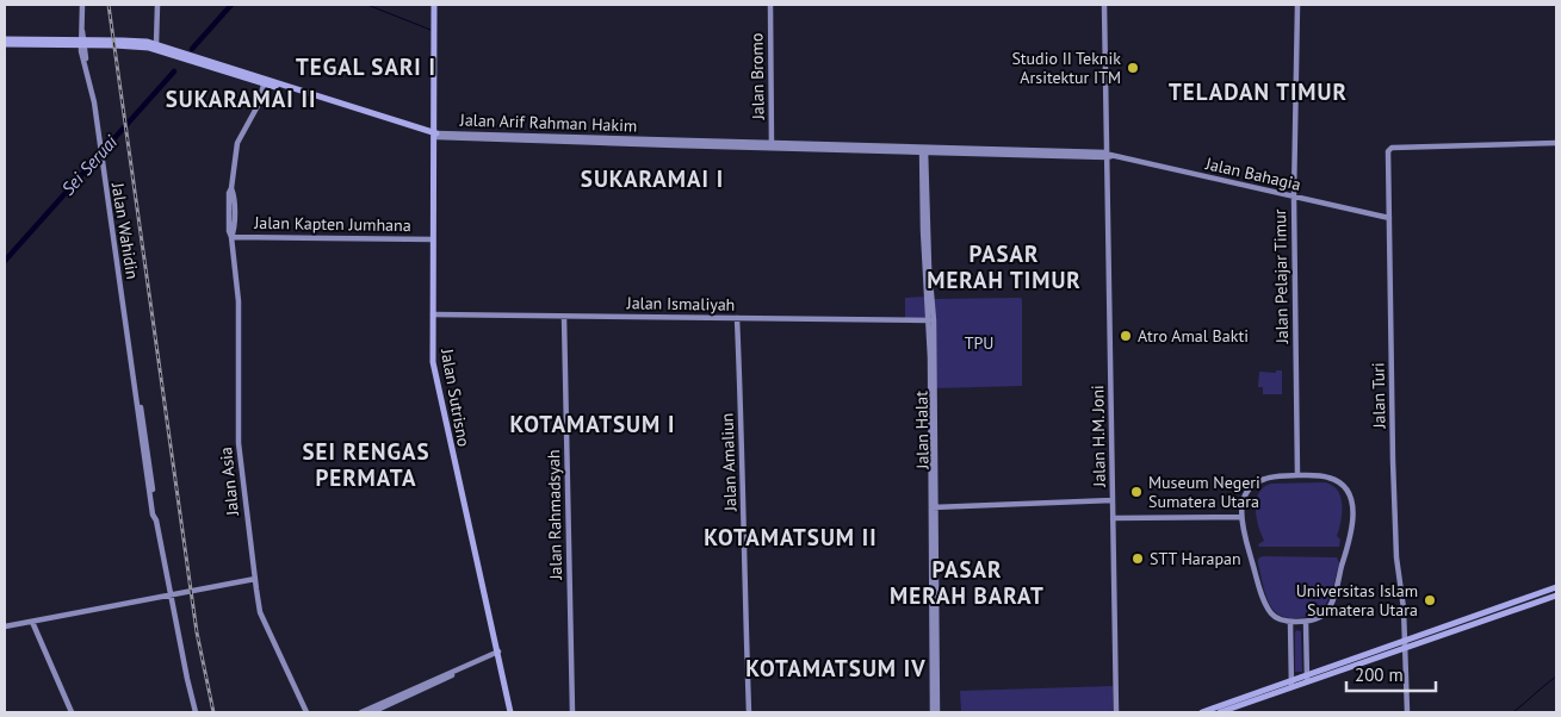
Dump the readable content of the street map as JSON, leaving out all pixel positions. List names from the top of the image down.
{
  "streets": {
    "main road": ["Jalan Arif Rahman Hakim", "Jalan Sutrisno"],
    "street": [
      "Jalan Bromo",
      "Jalan Bahagia",
      "Jalan Kapten Jumhana",
      "Jalan Wahidin",
      "Jalan Pelajar Timur",
      "Jalan Ismaliyah",
      "Jalan Turi",
      "Jalan Halat",
      "Jalan H.M. Joni",
      "Jalan Amaliun",
      "Jalan Asia",
      "Jalan Rahmadsyah"
    ]
  },
  "crossings": [
    ["Jalan Bromo", "Jalan Arif Rahman Hakim"],
    ["Jalan Arif Rahman Hakim", "Jalan Bahagia"],
    ["Jalan Arif Rahman Hakim", "Jalan Wahidin"],
    ["Jalan Arif Rahman Hakim", "Jalan Sutrisno"],
    ["Jalan Arif Rahman Hakim", "Jalan Halat"],
    ["Jalan Arif Rahman Hakim", "Jalan H.M. Joni"],
    ["Jalan Arif Rahman Hakim", "Jalan Asia"],
    ["Jalan Bahagia", "Jalan Pelajar Timur"],
    ["Jalan Bahagia", "Jalan Turi"],
    ["Jalan Bahagia", "Jalan H.M. Joni"],
    ["Jalan Kapten Jumhana", "Jalan Sutrisno"],
    ["Jalan Kapten Jumhana", "Jalan Asia"],
    ["Jalan Ismaliyah", "Jalan Sutrisno"],
    ["Jalan Ismaliyah", "Jalan Halat"],
    ["Jalan Ismaliyah", "Jalan Amaliun"],
    ["Jalan Ismaliyah", "Jalan Rahmadsyah"]
  ],
  "districts": [
    "TEGAL SARI I",
    "TELADAN TIMUR",
    "SUKARAMAI II",
    "SUKARAMAI I",
    "PASAR MERAH TIMUR",
    "KOTAMATSUM I",
    "SEI RENGAS PERMATA",
    "KOTAMATSUM II",
    "PASAR MERAH BARAT",
    "KOTAMATSUM IV"
  ],
  "water": ["Sei Seruai"],
  "parks": ["TPU"],
  "places": [
    "Studio II Teknik Arsitektur ITM",
    "Atro Amal Bakti",
    "Museum Negeri Sumatera Utara",
    "STT Harapan",
    "Universitas Islam Sumatera Utara"
  ],
  "scale_bar": "200 m"
}
